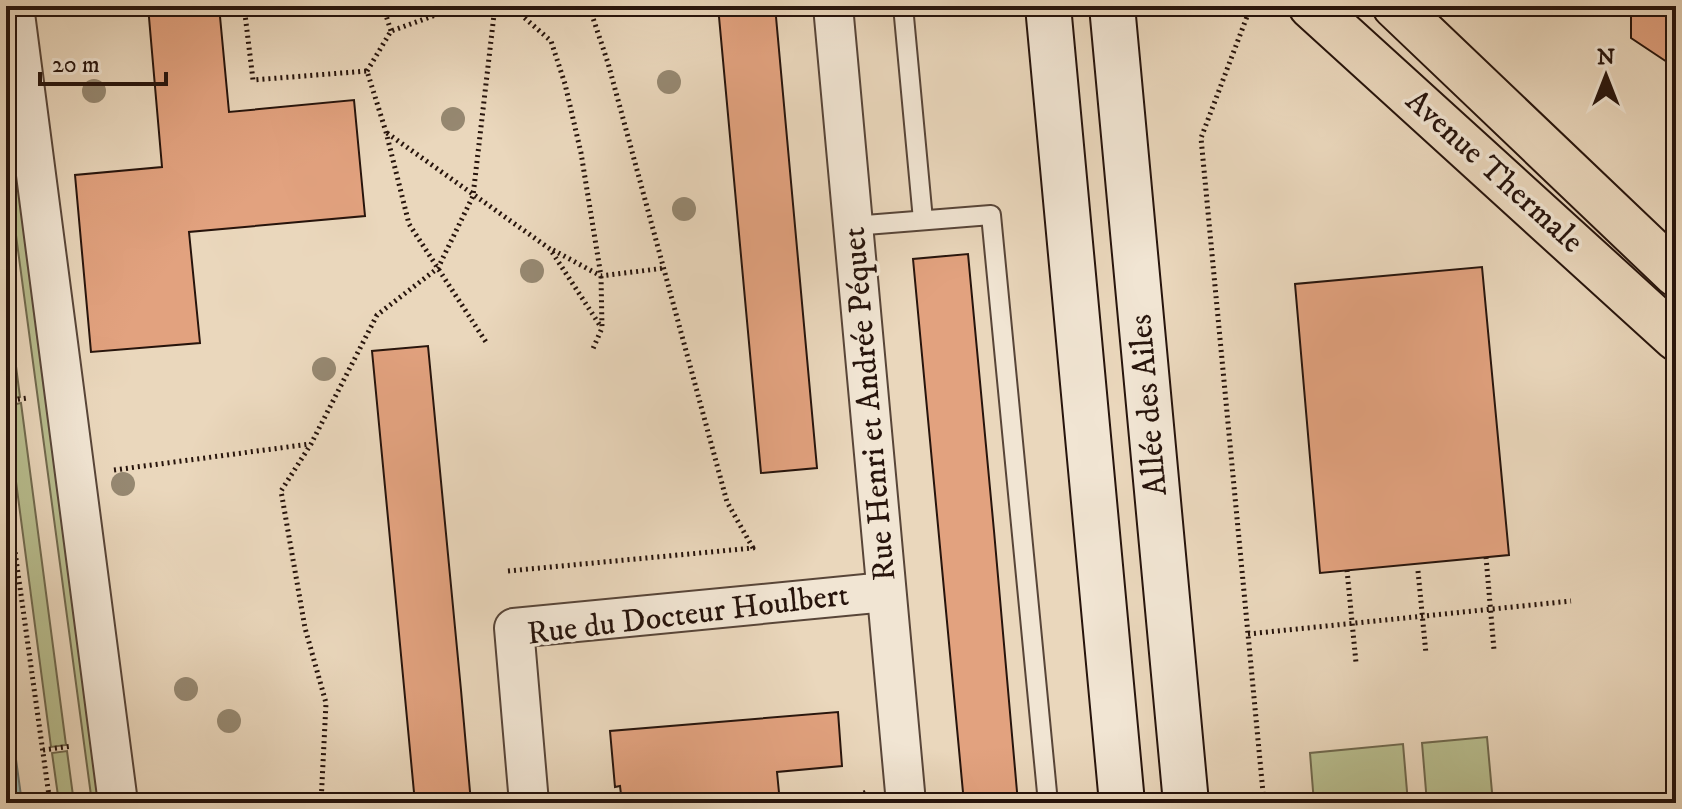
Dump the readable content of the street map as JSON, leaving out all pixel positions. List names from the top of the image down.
{
  "streets": {
    "main road": ["Avenue Thermale", "Allée des Ailes"],
    "street": ["Rue Henri et Andrée Péquet", "Rue du Docteur Houlbert"]
  },
  "crossings": [
    ["Rue Henri et Andrée Péquet", "Rue du Docteur Houlbert"]
  ],
  "scale_bar": "20 m",
  "north": "top"
}
